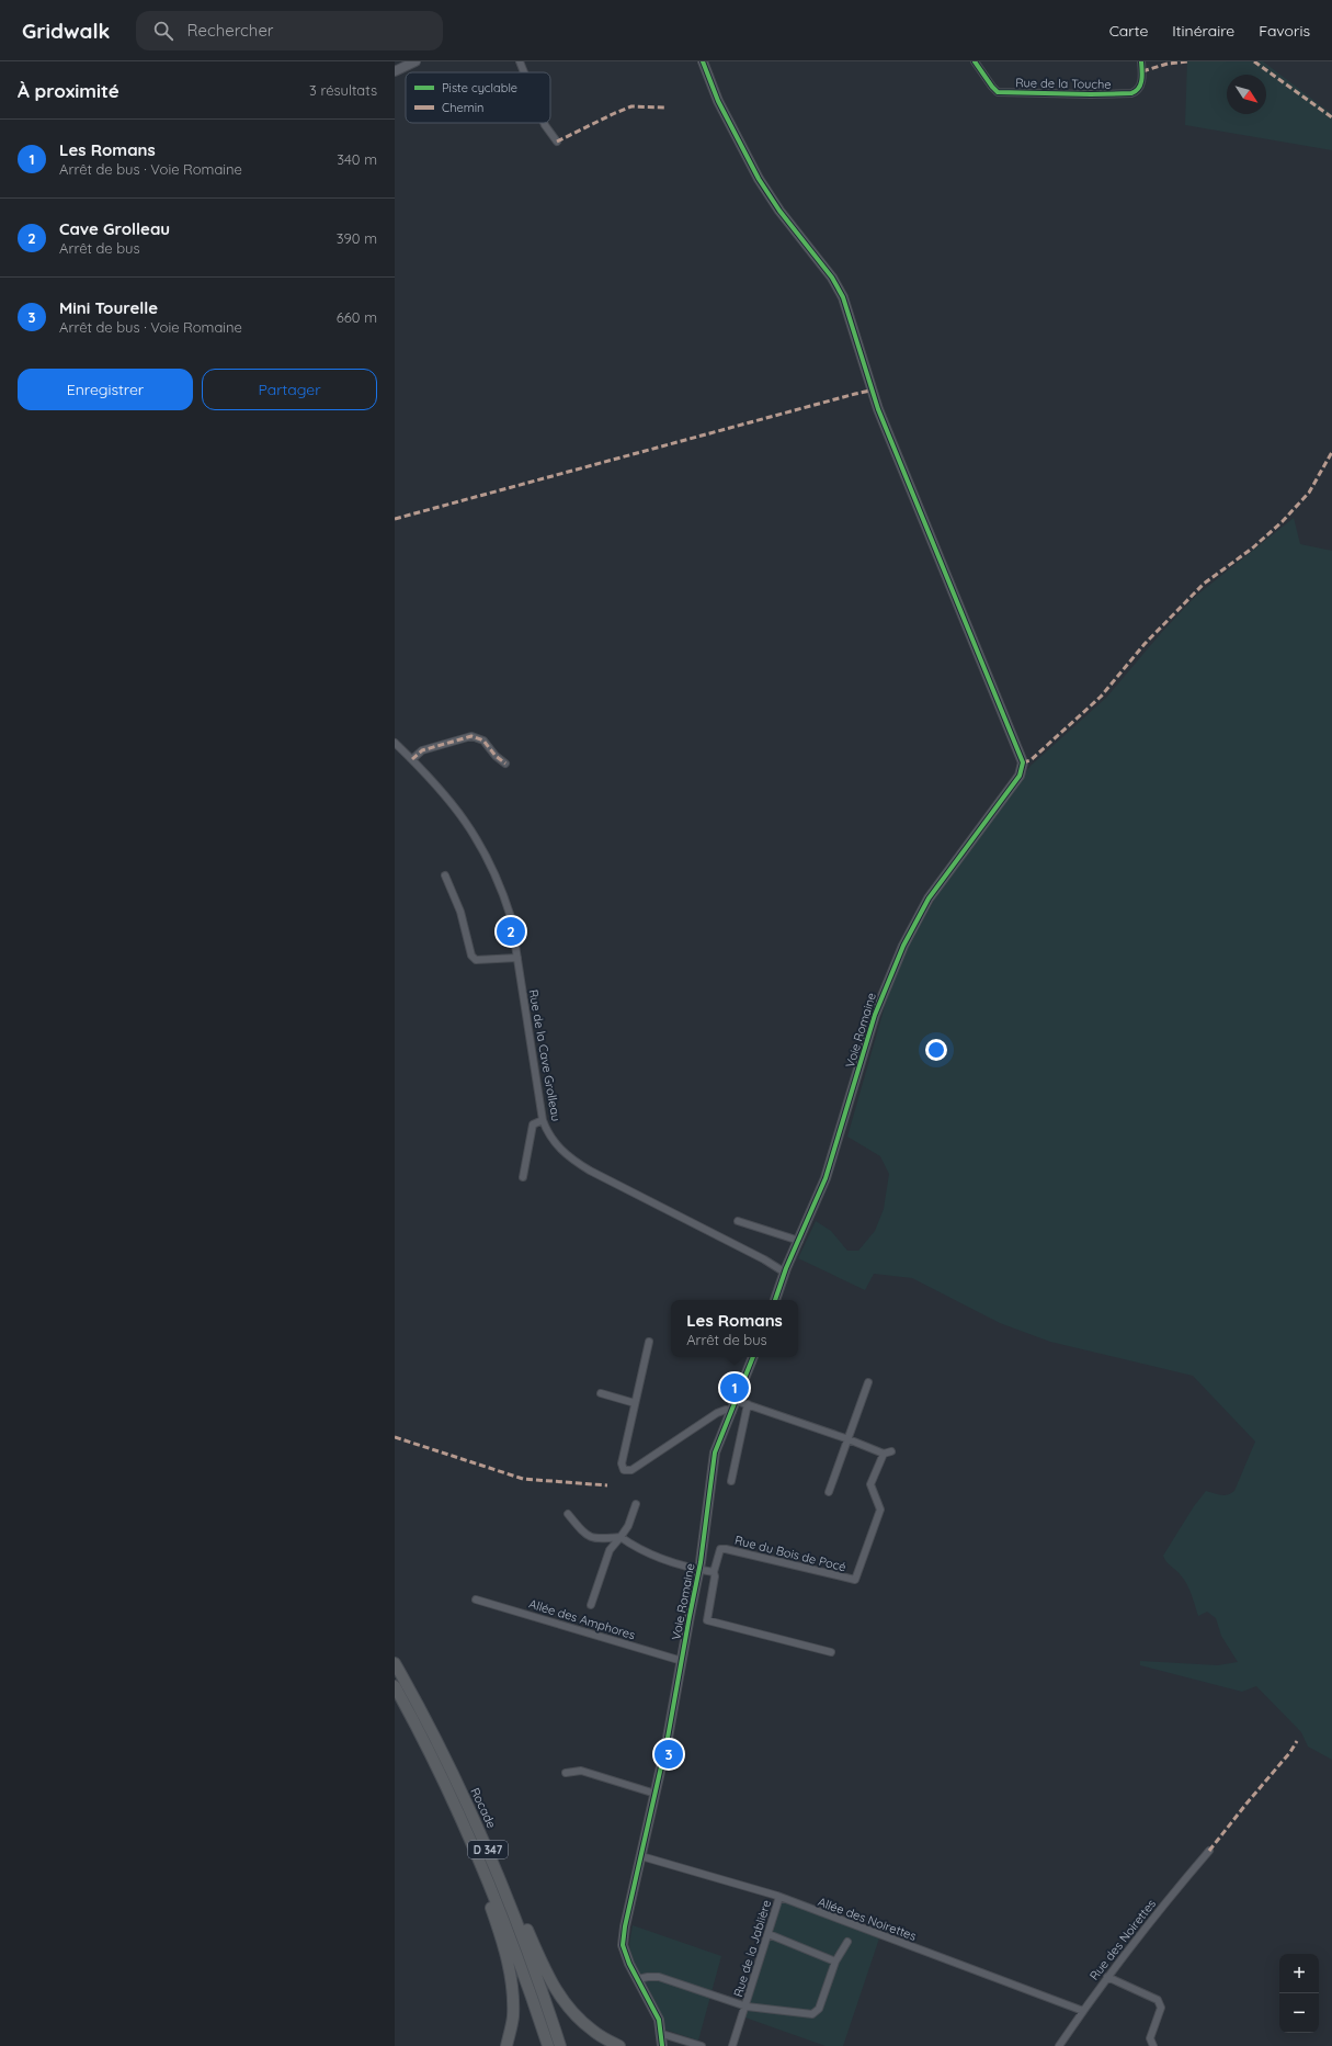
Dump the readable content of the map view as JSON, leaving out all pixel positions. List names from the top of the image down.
{
  "streets": {
    "highway": ["Rocade", "D 347"],
    "street": [
      "Rue de la Touche",
      "Voie Romaine",
      "Rue de la Cave Grolleau",
      "Rue du Bois de Pocé",
      "Allée des Amphores",
      "Allée des Noirettes",
      "Rue des Noirettes",
      "Rue de la Jablière"
    ]
  },
  "crossings": [
    ["Voie Romaine", "Rue de la Cave Grolleau"],
    ["Voie Romaine", "Allée des Amphores"],
    ["Voie Romaine", "Allée des Noirettes"],
    ["Allée des Noirettes", "Rue des Noirettes"],
    ["Allée des Noirettes", "Rue de la Jablière"]
  ],
  "legend": ["Piste cyclable", "Chemin"],
  "north": "bottom right",
  "page": {
    "header": "Gridwalk",
    "search": "Rechercher",
    "nav": ["Carte", "Itinéraire", "Favoris"],
    "heading": ["À proximité", "3 résultats"],
    "list": [
      {
        "mark": "1",
        "name": "Les Romans",
        "note": "Arrêt de bus · Voie Romaine",
        "value": "340 m"
      },
      {
        "mark": "2",
        "name": "Cave Grolleau",
        "note": "Arrêt de bus",
        "value": "390 m"
      },
      {
        "mark": "3",
        "name": "Mini Tourelle",
        "note": "Arrêt de bus · Voie Romaine",
        "value": "660 m"
      }
    ],
    "buttons": ["Enregistrer", "Partager"],
    "pins": ["2", "1", "3"],
    "popup": ["Les Romans", "Arrêt de bus"],
    "map_buttons": ["+", "−"]
  }
}
